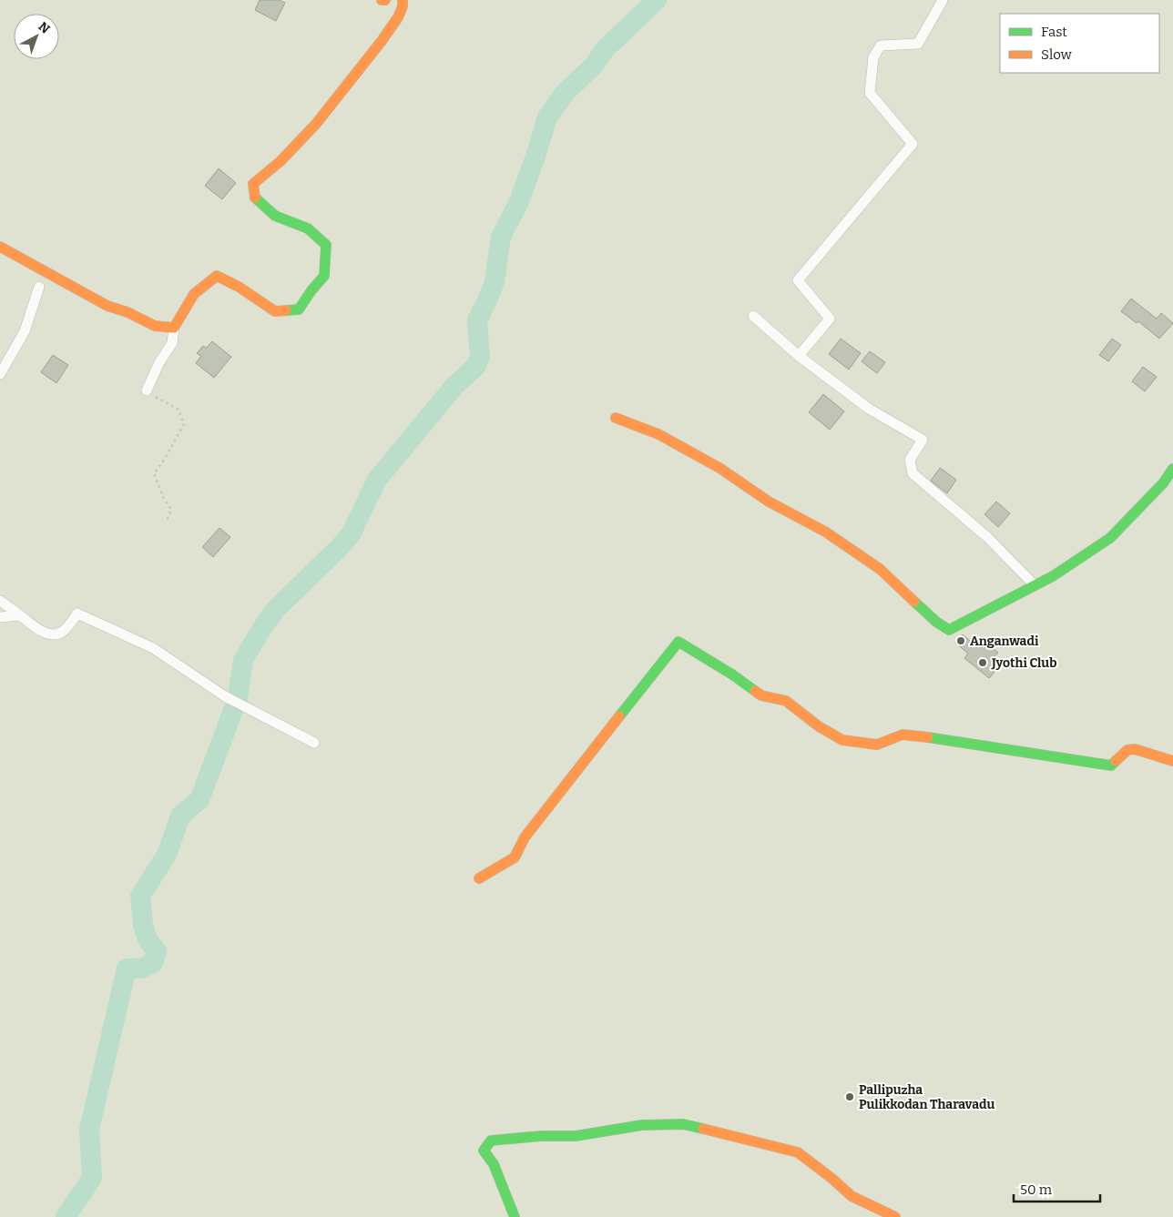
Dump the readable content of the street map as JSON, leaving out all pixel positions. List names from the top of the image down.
{
  "places": ["Anganwadi", "Jyothi Club", "Pallipuzha Pulikkodan Tharavadu"],
  "legend": ["Fast", "Slow"],
  "scale_bar": "50 m",
  "north": "top right"
}
